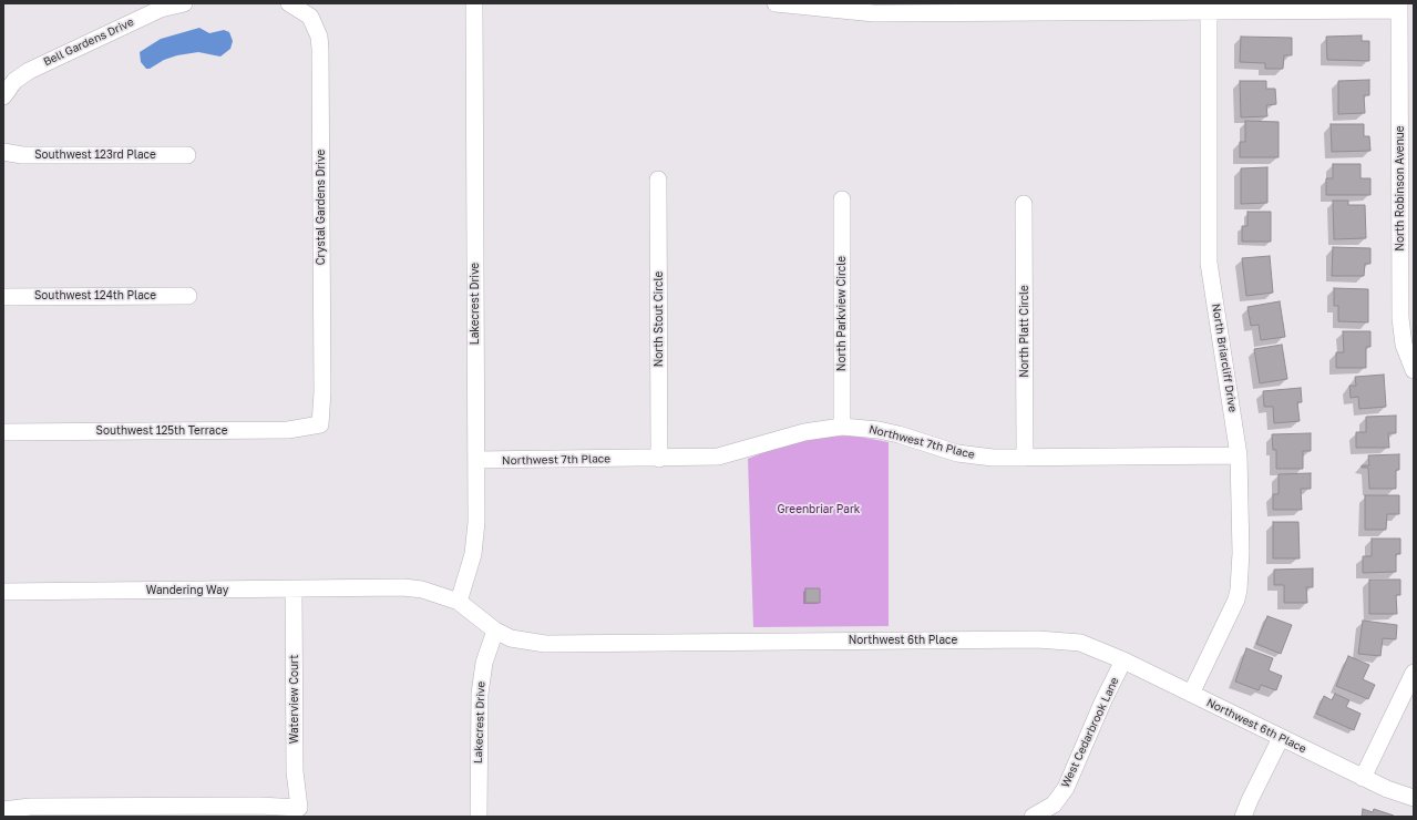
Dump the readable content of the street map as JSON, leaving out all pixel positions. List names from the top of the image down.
{
  "streets": {
    "street": [
      "Bell Gardens Drive",
      "Southwest 123rd Place",
      "North Robinson Avenue",
      "Crystal Gardens Drive",
      "Southwest 124th Place",
      "Lakecrest Drive",
      "North Parkview Circle",
      "North Stout Circle",
      "North Platt Circle",
      "North Briarcliff Drive",
      "Southwest 125th Terrace",
      "Northwest 7th Place",
      "Wandering Way",
      "Northwest 6th Place",
      "Waterview Court",
      "West Cedarbrook Lane"
    ]
  },
  "crossings": [
    ["Crystal Gardens Drive", "Southwest 125th Terrace"],
    ["Lakecrest Drive", "Northwest 7th Place"],
    ["Lakecrest Drive", "Northwest 6th Place"],
    ["North Parkview Circle", "Northwest 7th Place"],
    ["North Stout Circle", "Northwest 7th Place"],
    ["North Platt Circle", "Northwest 7th Place"],
    ["North Briarcliff Drive", "Northwest 7th Place"],
    ["North Briarcliff Drive", "Northwest 6th Place"],
    ["Wandering Way", "Northwest 6th Place"],
    ["Wandering Way", "Waterview Court"],
    ["Northwest 6th Place", "West Cedarbrook Lane"]
  ],
  "parks": ["Greenbriar Park"]
}
